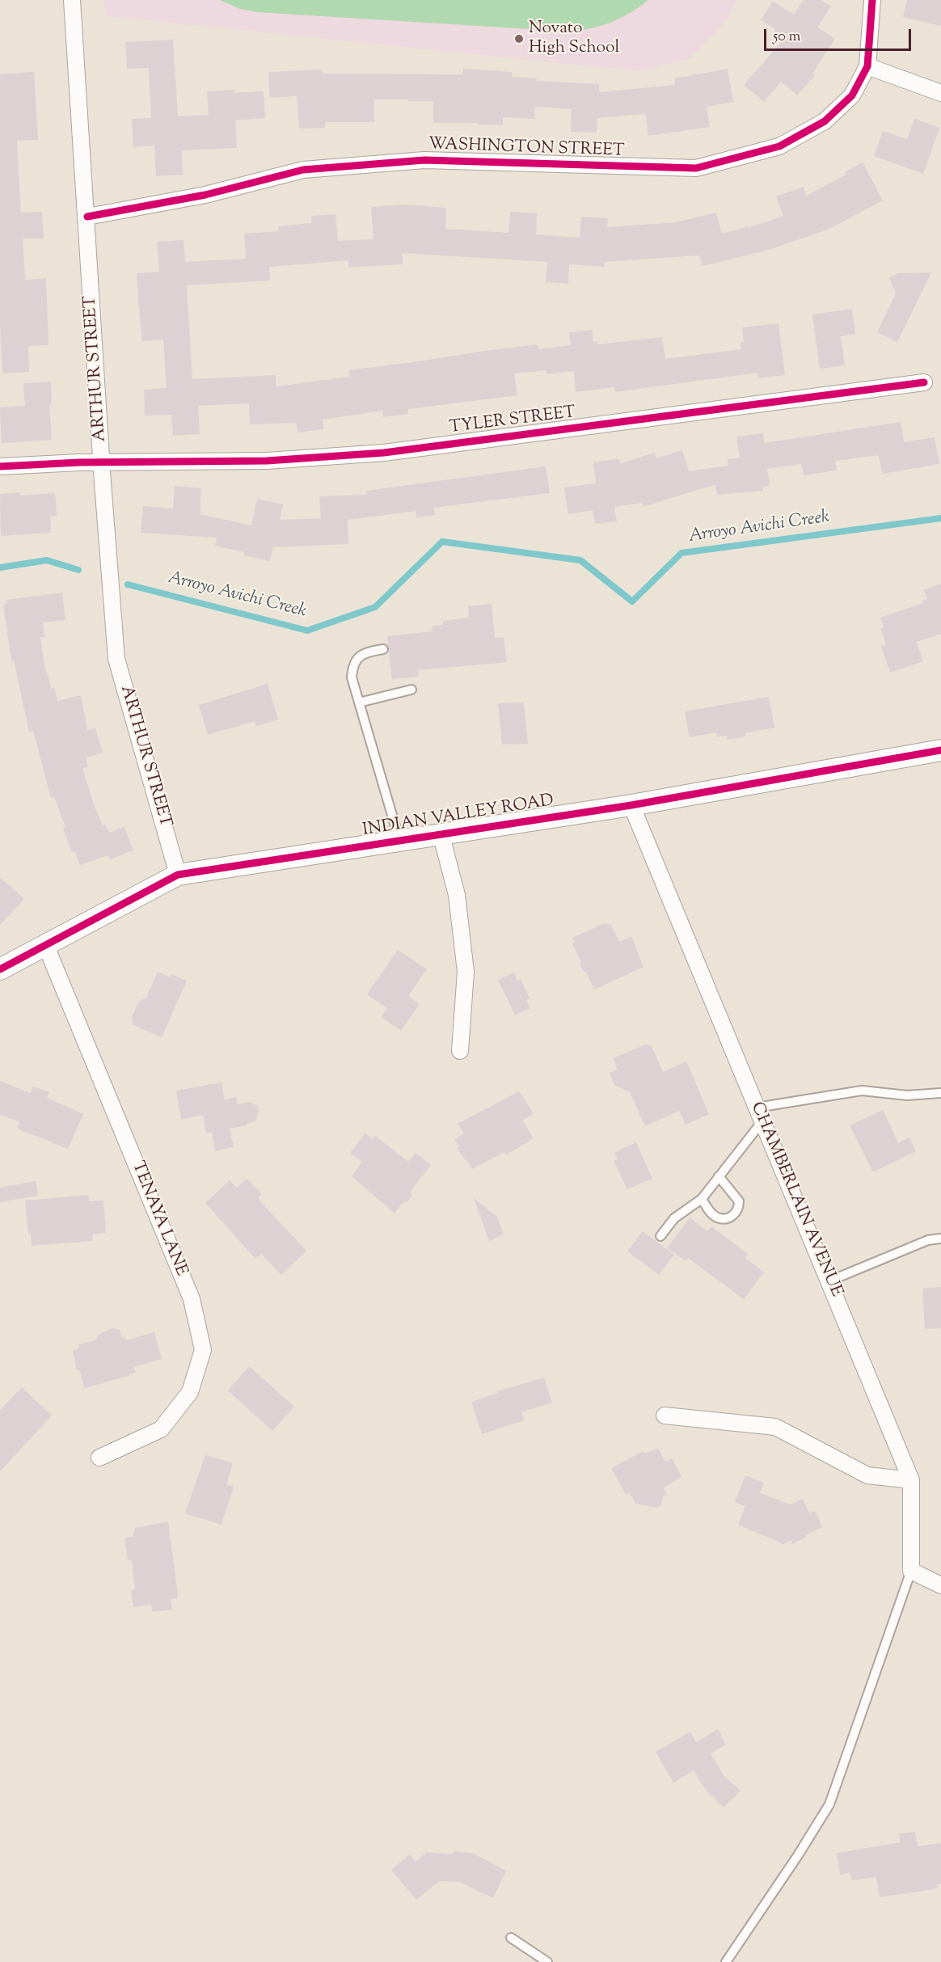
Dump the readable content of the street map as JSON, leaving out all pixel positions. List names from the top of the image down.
{
  "streets": {
    "street": [
      "WASHINGTON STREET",
      "ARTHUR STREET",
      "TYLER STREET",
      "INDIAN VALLEY ROAD",
      "CHAMBERLAIN AVENUE",
      "TENAYA LANE"
    ]
  },
  "crossings": [
    ["WASHINGTON STREET", "ARTHUR STREET"],
    ["ARTHUR STREET", "TYLER STREET"],
    ["ARTHUR STREET", "INDIAN VALLEY ROAD"],
    ["INDIAN VALLEY ROAD", "CHAMBERLAIN AVENUE"],
    ["INDIAN VALLEY ROAD", "TENAYA LANE"]
  ],
  "water": ["Arroyo Avichi Creek"],
  "places": ["Novato High School"],
  "scale_bar": "50 m"
}
